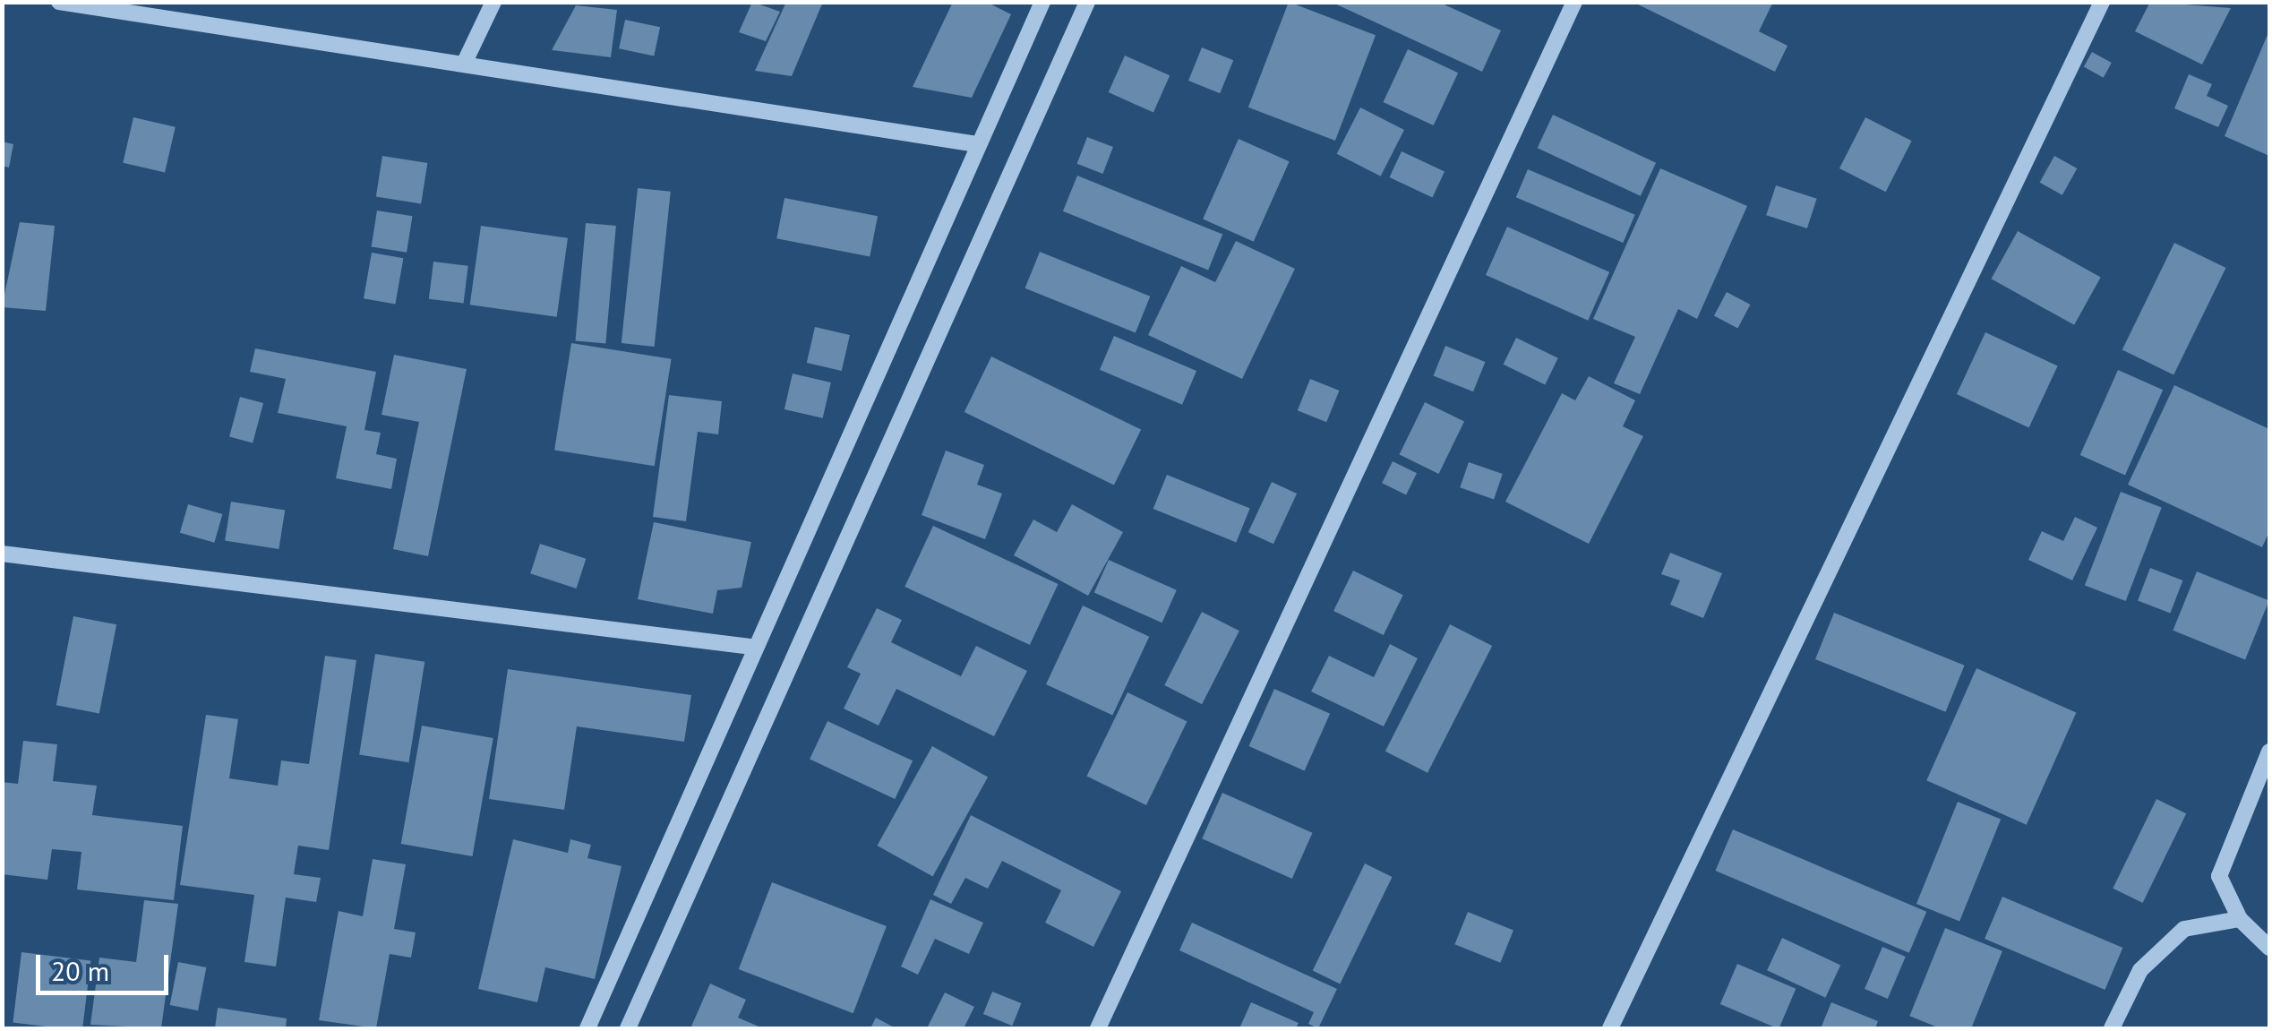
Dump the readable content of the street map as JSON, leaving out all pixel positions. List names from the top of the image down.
{
  "scale_bar": "20 m"
}
